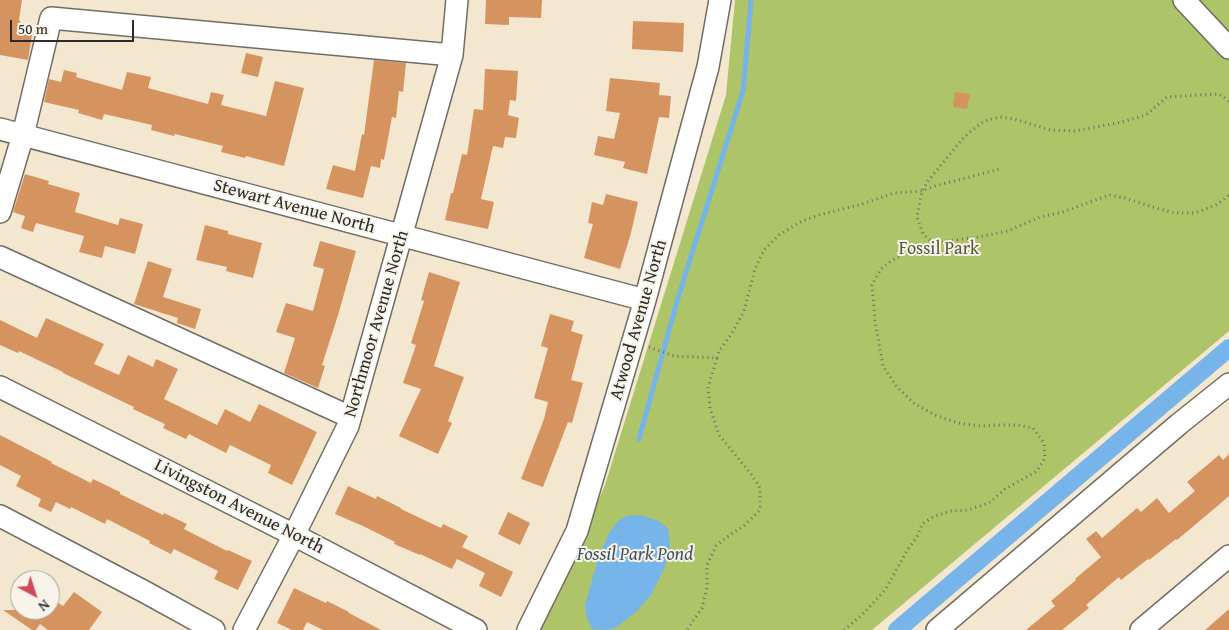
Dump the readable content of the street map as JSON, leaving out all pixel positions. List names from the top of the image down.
{
  "streets": {
    "street": [
      "Stewart Avenue North",
      "Atwood Avenue North",
      "Northmoor Avenue North",
      "Livingston Avenue North"
    ]
  },
  "crossings": [
    ["Stewart Avenue North", "Atwood Avenue North"],
    ["Stewart Avenue North", "Northmoor Avenue North"],
    ["Northmoor Avenue North", "Livingston Avenue North"]
  ],
  "water": ["Fossil Park Pond"],
  "parks": ["Fossil Park"],
  "scale_bar": "50 m",
  "north": "bottom right"
}
